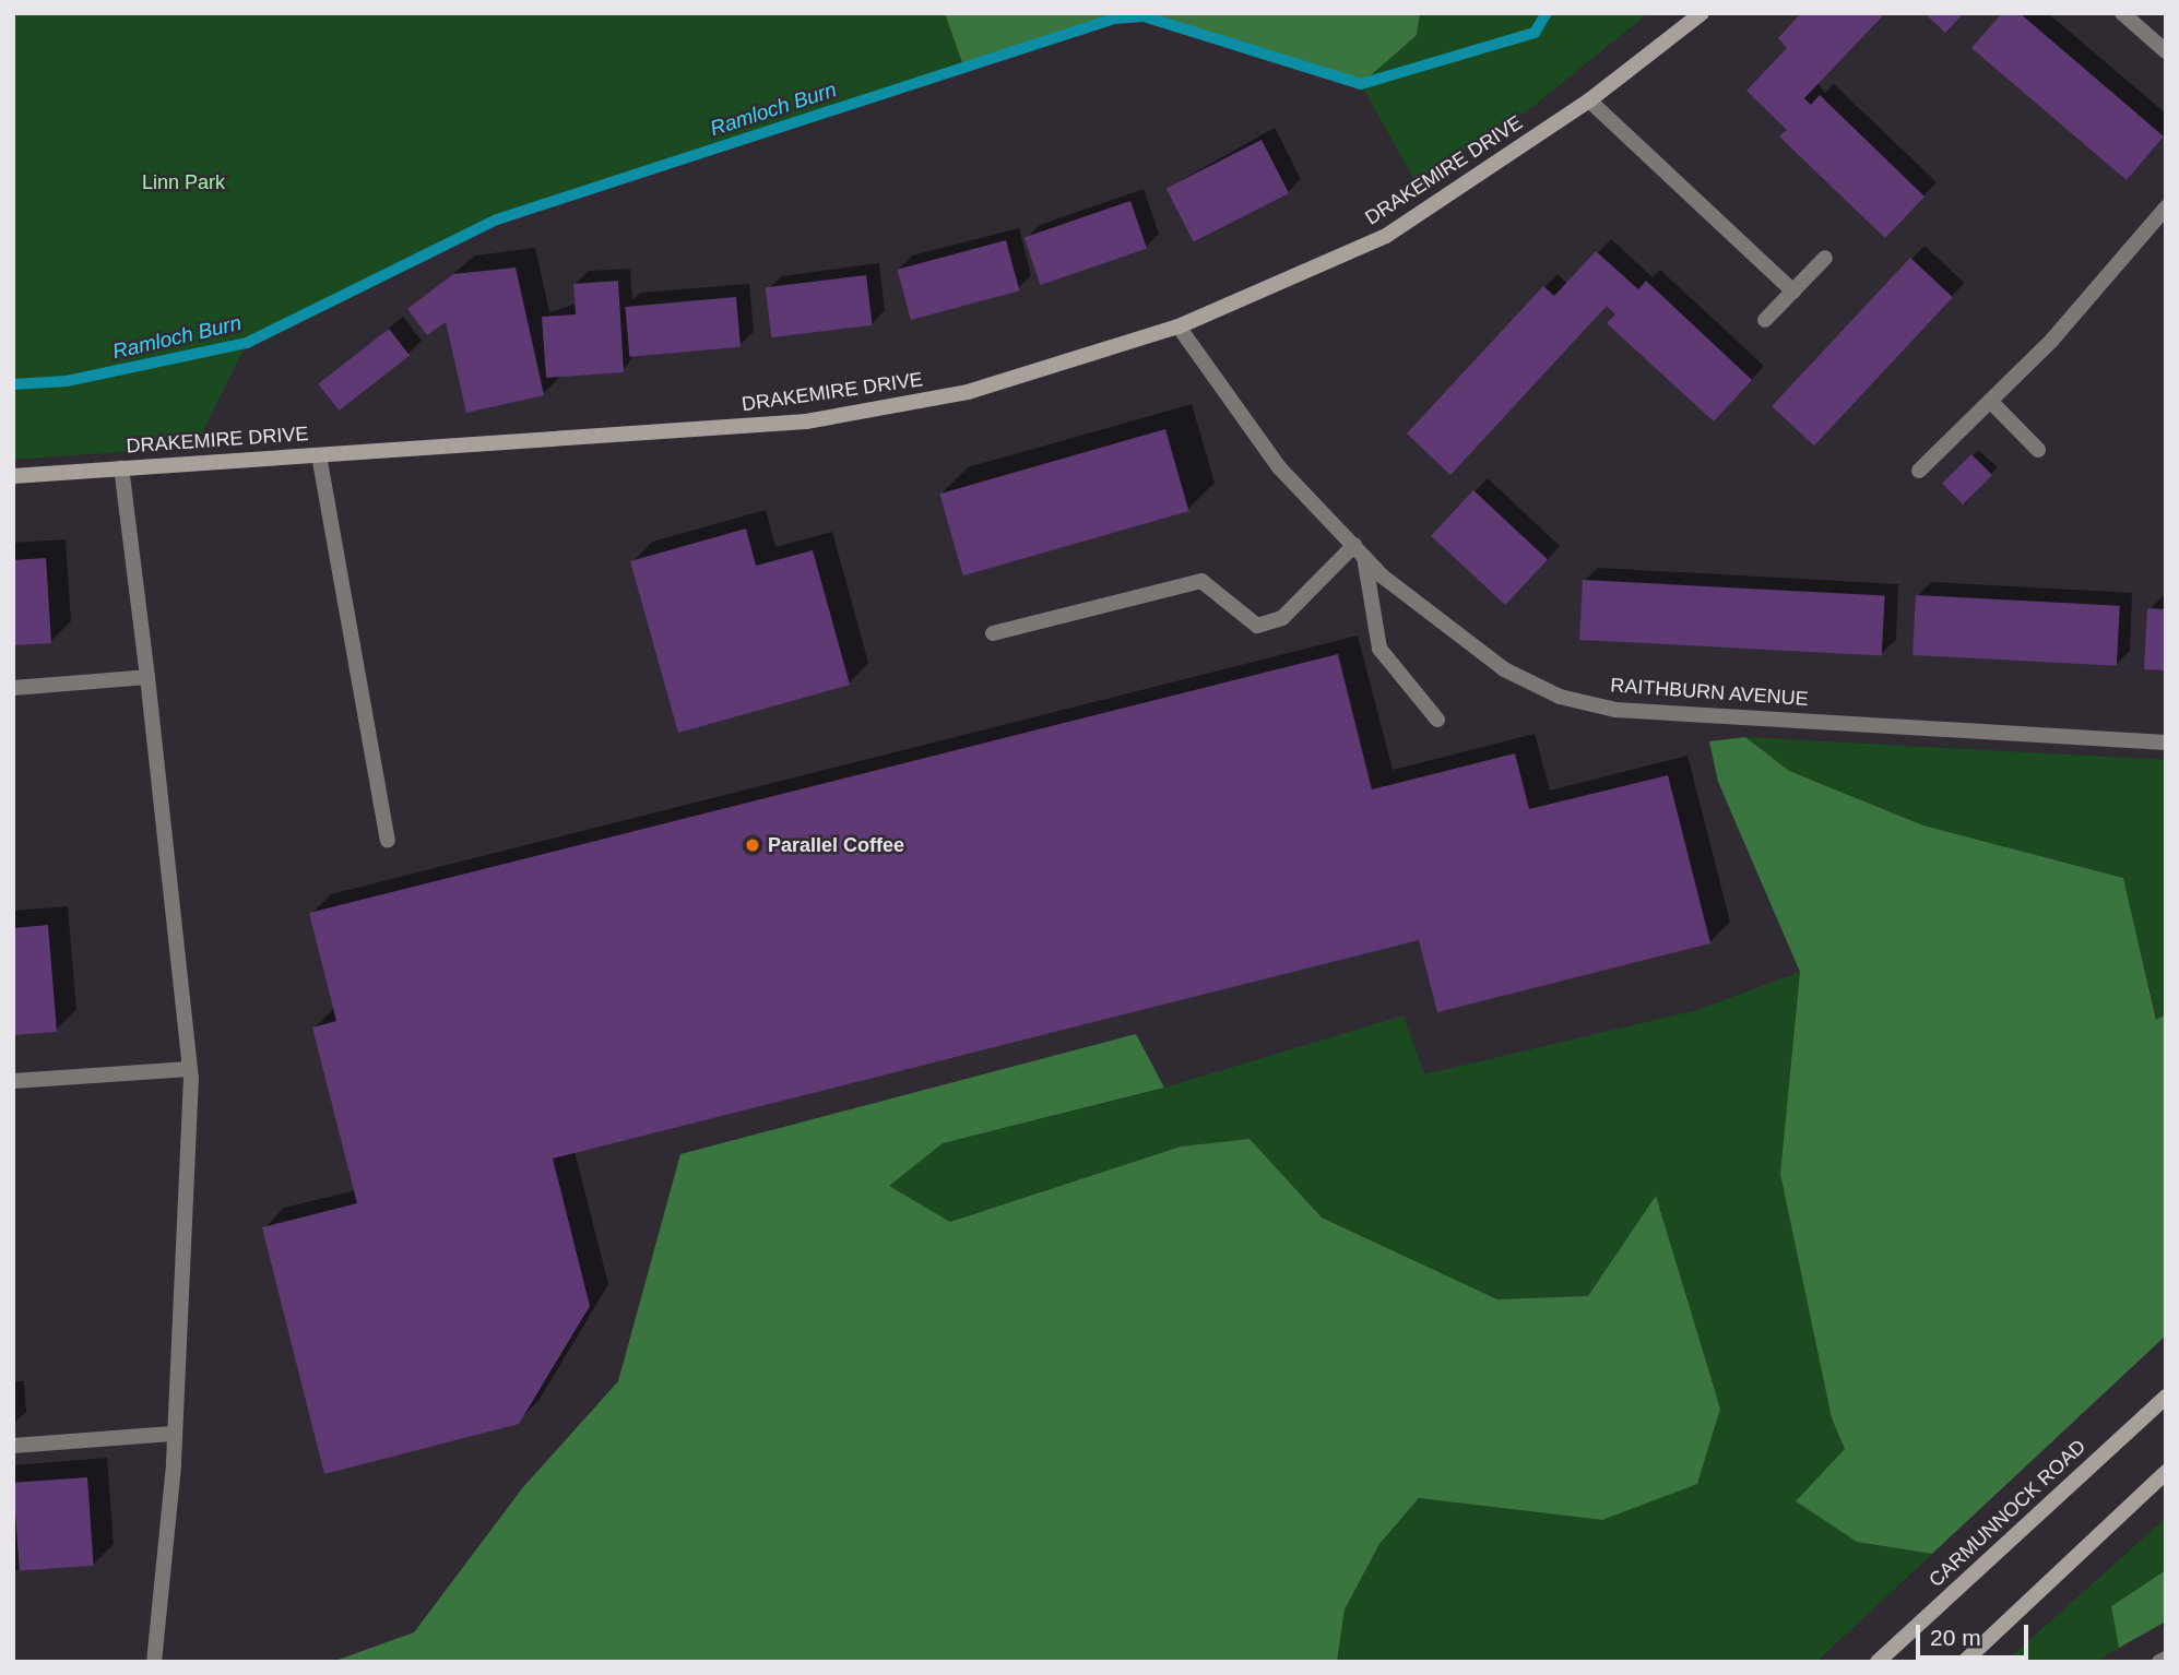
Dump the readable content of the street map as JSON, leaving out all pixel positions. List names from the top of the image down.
{
  "streets": {
    "street": ["DRAKEMIRE DRIVE", "RAITHBURN AVENUE", "CARMUNNOCK ROAD"]
  },
  "crossings": [
    ["DRAKEMIRE DRIVE", "RAITHBURN AVENUE"]
  ],
  "water": ["Ramloch Burn"],
  "parks": ["Linn Park"],
  "places": ["Parallel Coffee"],
  "scale_bar": "20 m"
}
